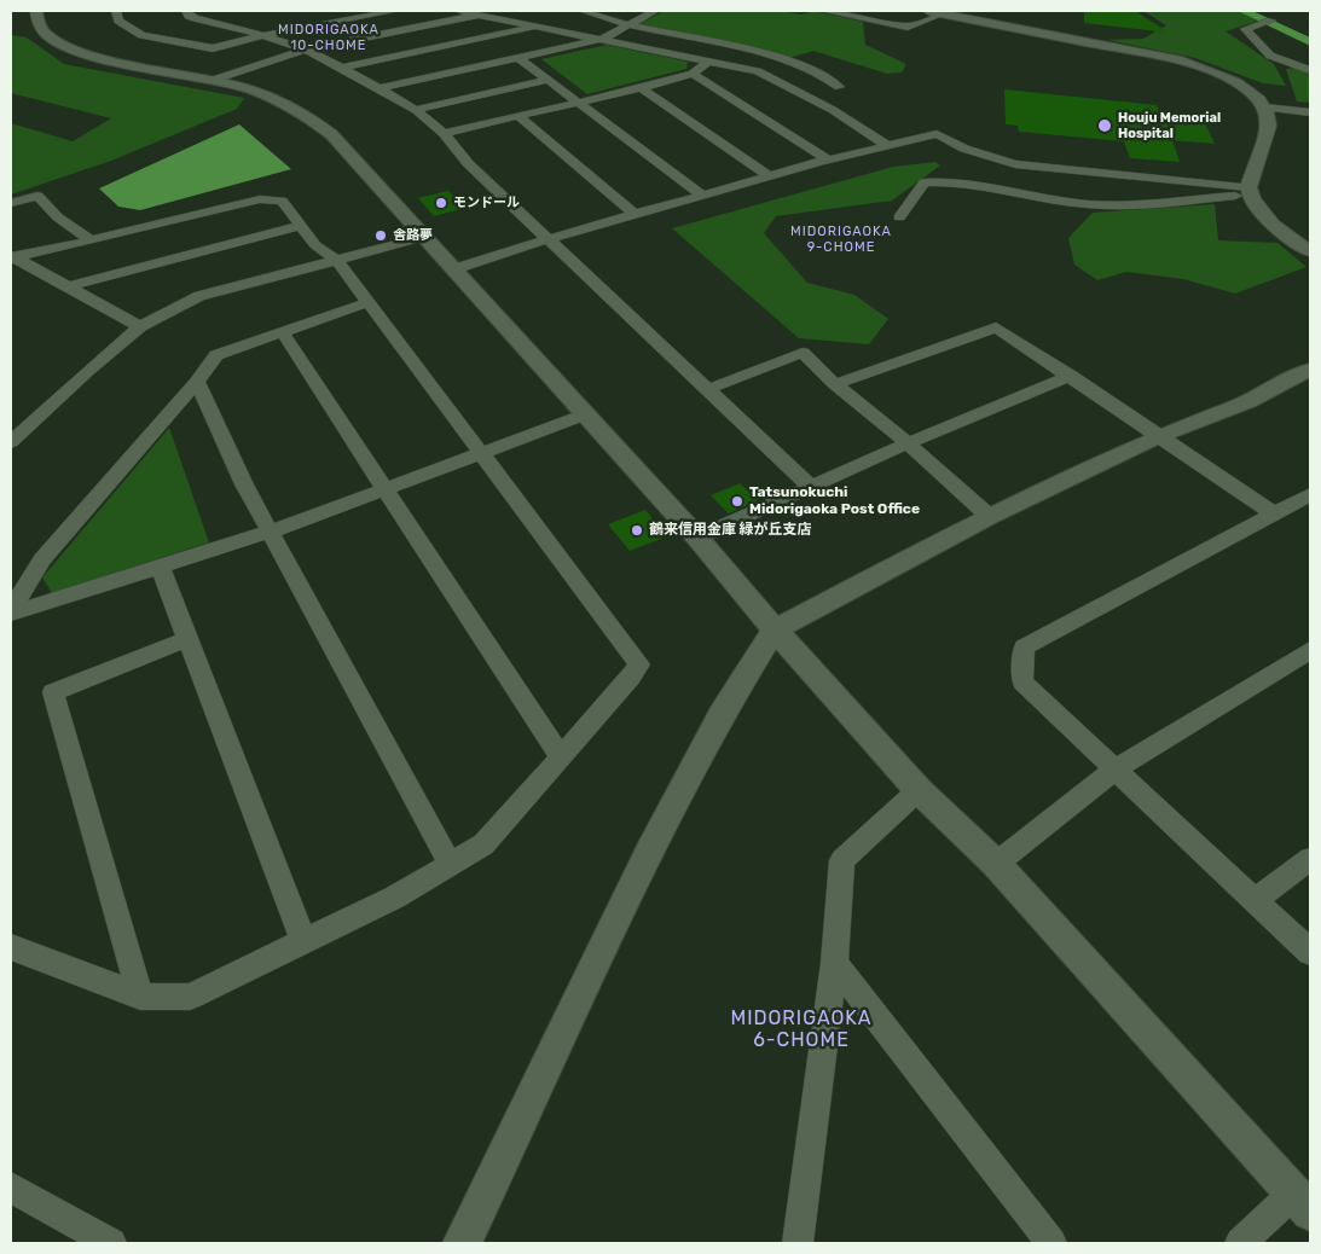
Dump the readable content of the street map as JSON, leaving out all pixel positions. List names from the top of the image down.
{
  "districts": ["MIDORIGAOKA 10-CHOME", "MIDORIGAOKA 9-CHOME", "MIDORIGAOKA 6-CHOME"],
  "places": [
    "Houju Memorial Hospital",
    "モンドール",
    "舎路夢",
    "Tatsunokuchi Midorigaoka Post Office",
    "鶴来信用金庫 緑が丘支店"
  ]
}
